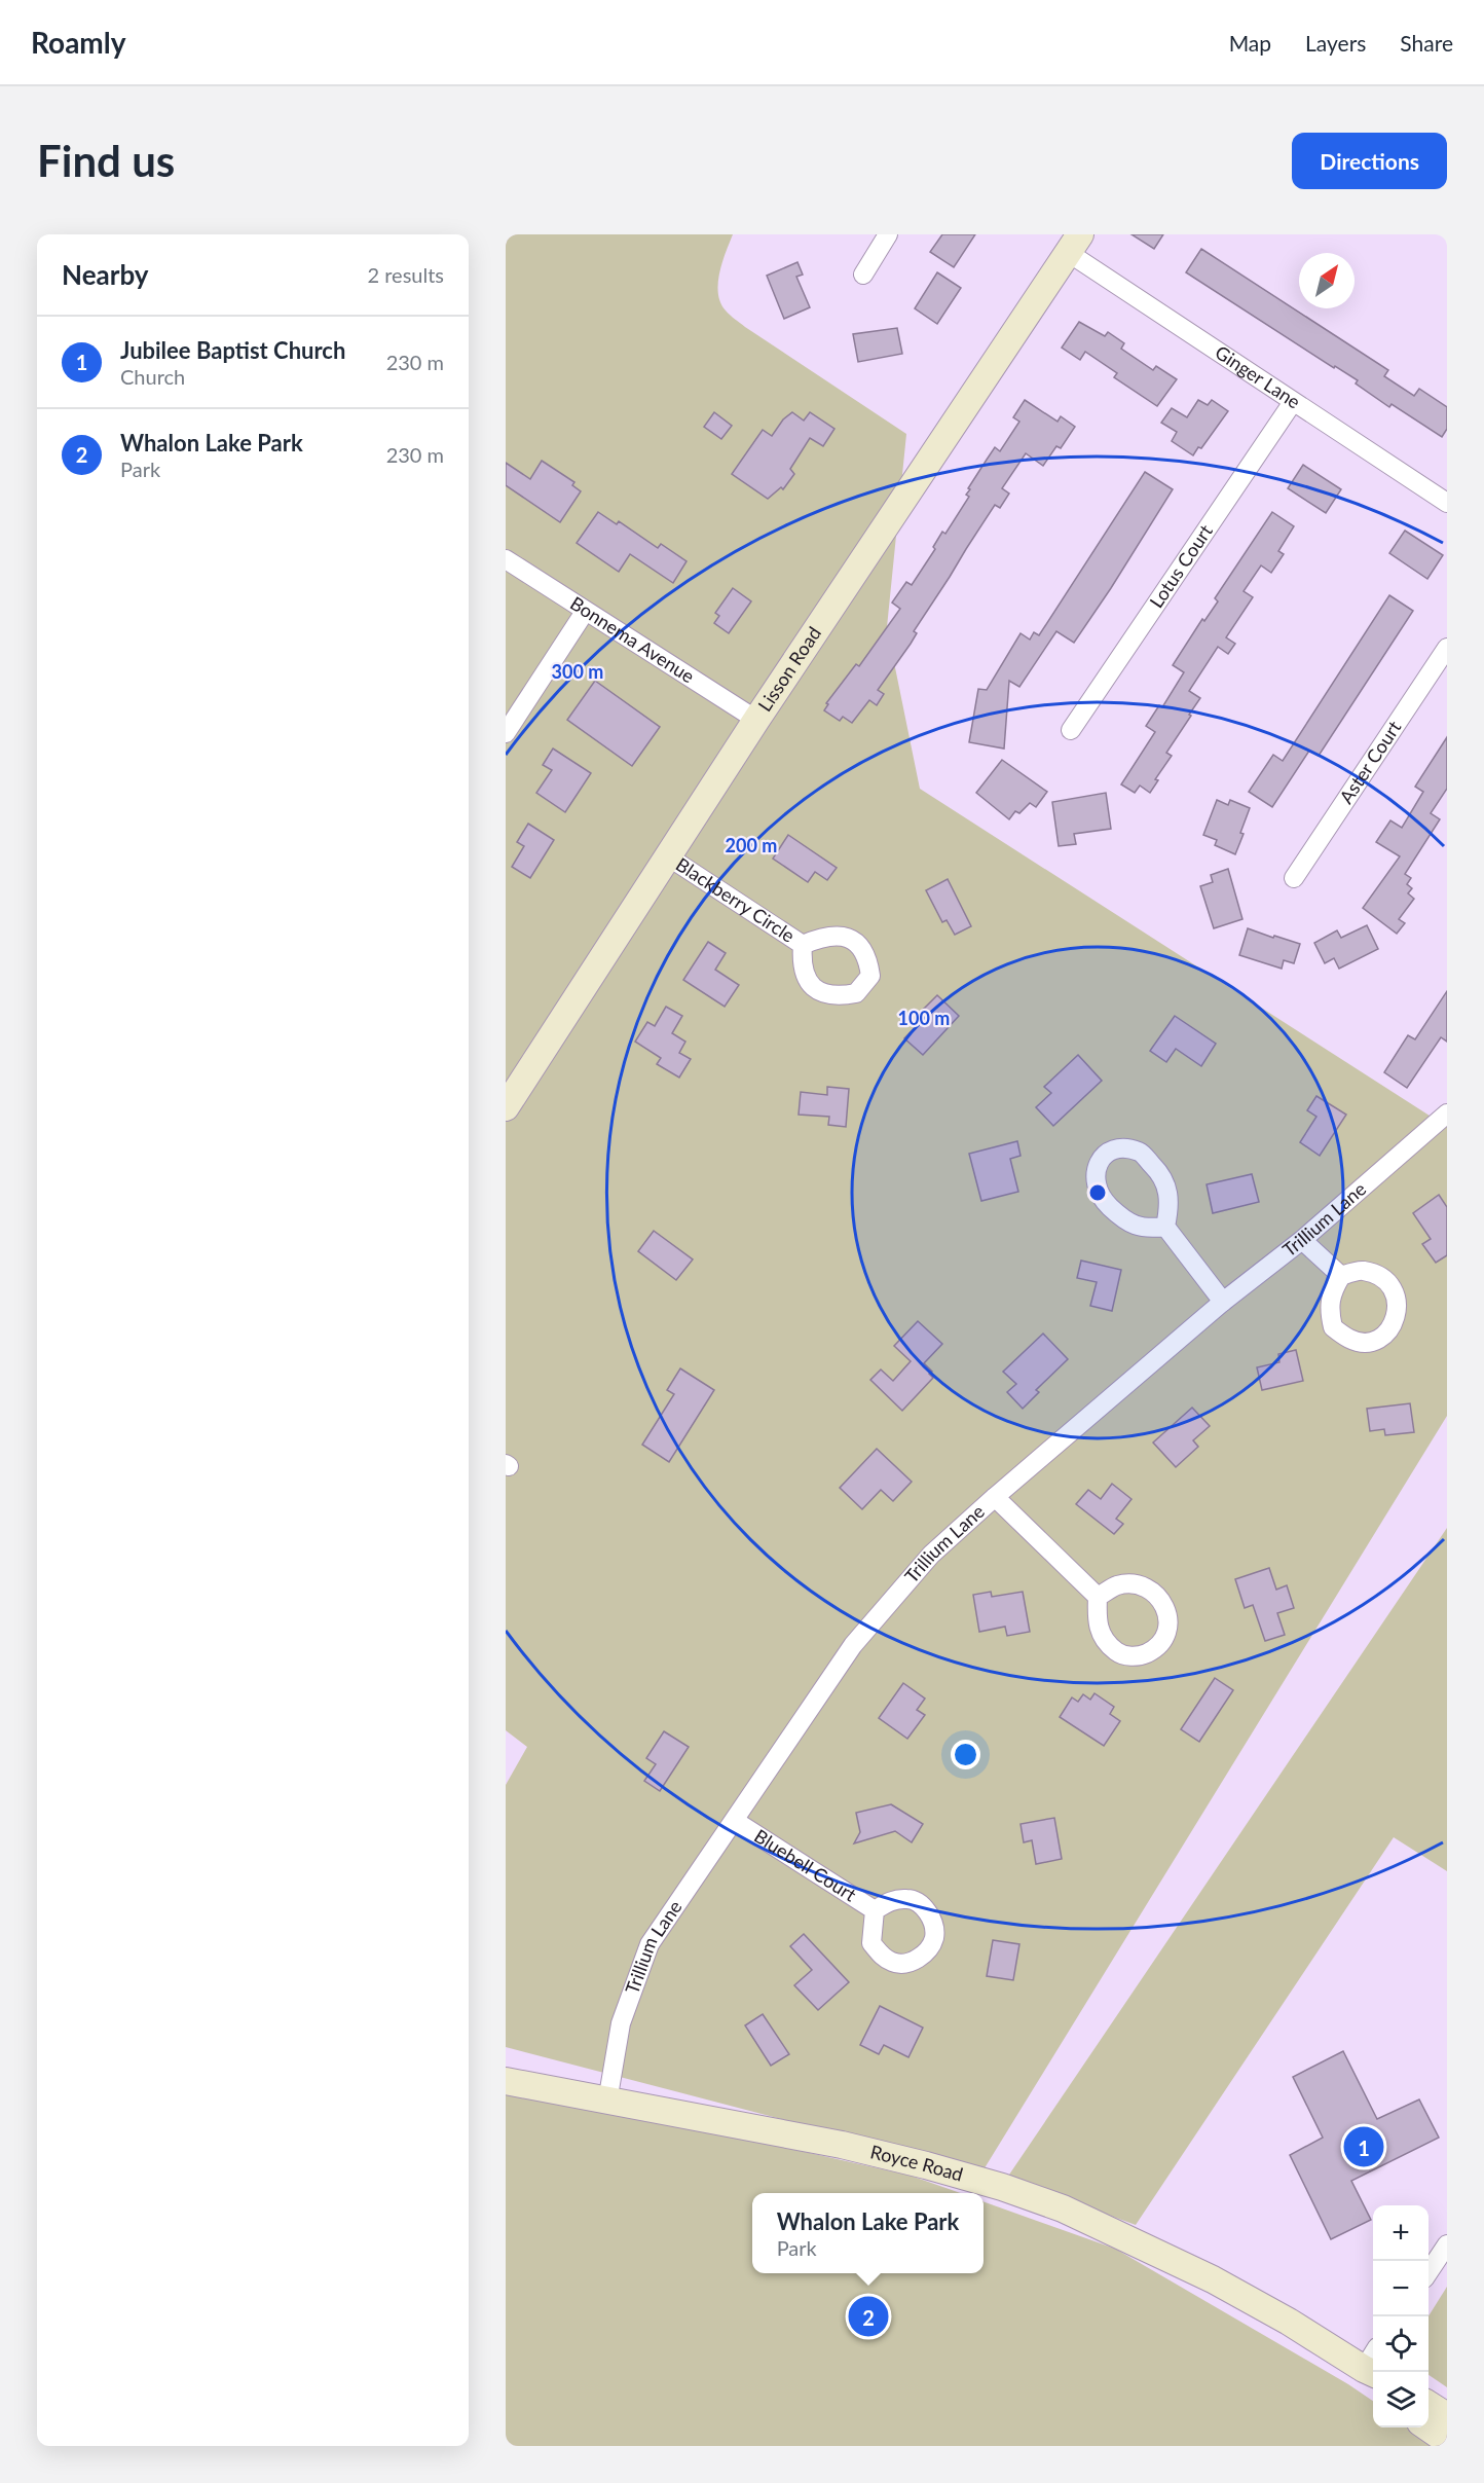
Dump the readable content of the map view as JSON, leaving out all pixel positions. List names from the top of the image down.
{
  "streets": {
    "street": [
      "Ginger Lane",
      "Lotus Court",
      "Bonnema Avenue",
      "Lisson Road",
      "Aster Court",
      "Blackberry Circle",
      "Trillium Lane",
      "Bluebell Court",
      "Royce Road"
    ]
  },
  "crossings": [
    ["Ginger Lane", "Lotus Court"],
    ["Ginger Lane", "Lisson Road"],
    ["Bonnema Avenue", "Lisson Road"],
    ["Lisson Road", "Blackberry Circle"],
    ["Trillium Lane", "Bluebell Court"],
    ["Trillium Lane", "Royce Road"]
  ],
  "north": "top right",
  "page": {
    "header": "Roamly",
    "nav": ["Map", "Layers", "Share"],
    "buttons": "Directions",
    "title": "Find us",
    "heading": ["Nearby", "2 results"],
    "list": [
      {
        "mark": "1",
        "name": "Jubilee Baptist Church",
        "note": "Church",
        "value": "230 m"
      },
      {
        "mark": "2",
        "name": "Whalon Lake Park",
        "note": "Park",
        "value": "230 m"
      }
    ],
    "pins": ["1", "2"],
    "popup": ["Whalon Lake Park", "Park"],
    "map_buttons": ["+", "−"]
  },
  "rings": ["300 m", "200 m", "100 m"]
}
